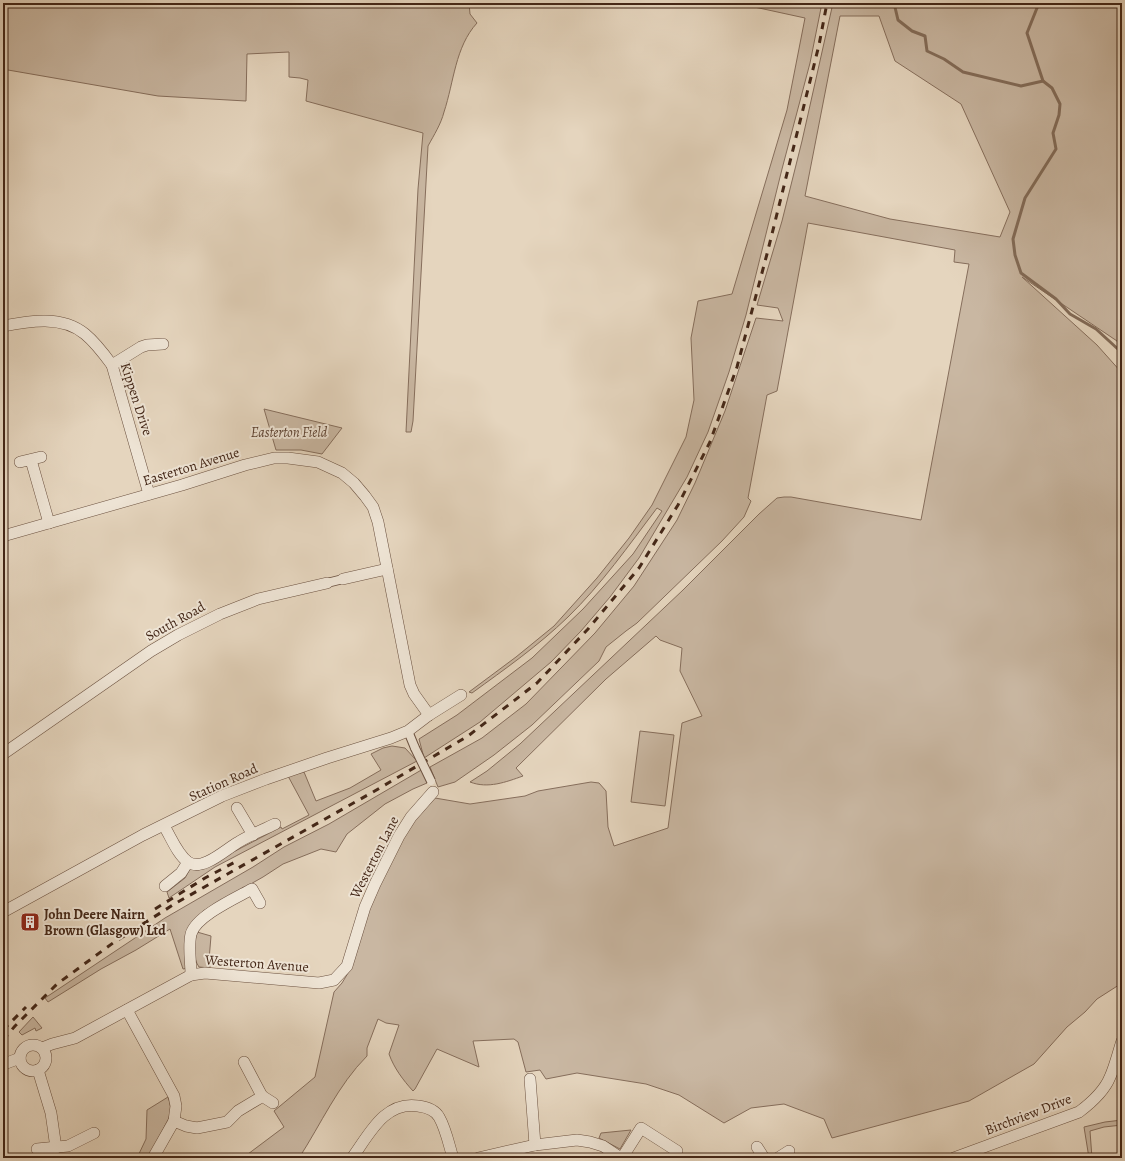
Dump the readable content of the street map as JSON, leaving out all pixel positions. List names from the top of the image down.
{
  "streets": {
    "street": [
      "Kippen Drive",
      "Easterton Avenue",
      "South Road",
      "Station Road",
      "Westerton Lane",
      "Westerton Avenue",
      "Birchview Drive"
    ]
  },
  "crossings": [
    ["Kippen Drive", "Easterton Avenue"],
    ["Easterton Avenue", "South Road"],
    ["Easterton Avenue", "Station Road"],
    ["Station Road", "Westerton Lane"],
    ["Westerton Lane", "Westerton Avenue"]
  ],
  "parks": ["Easterton Field"],
  "places": {
    "building": ["John Deere Nairn Brown (Glasgow) Ltd"]
  }
}
